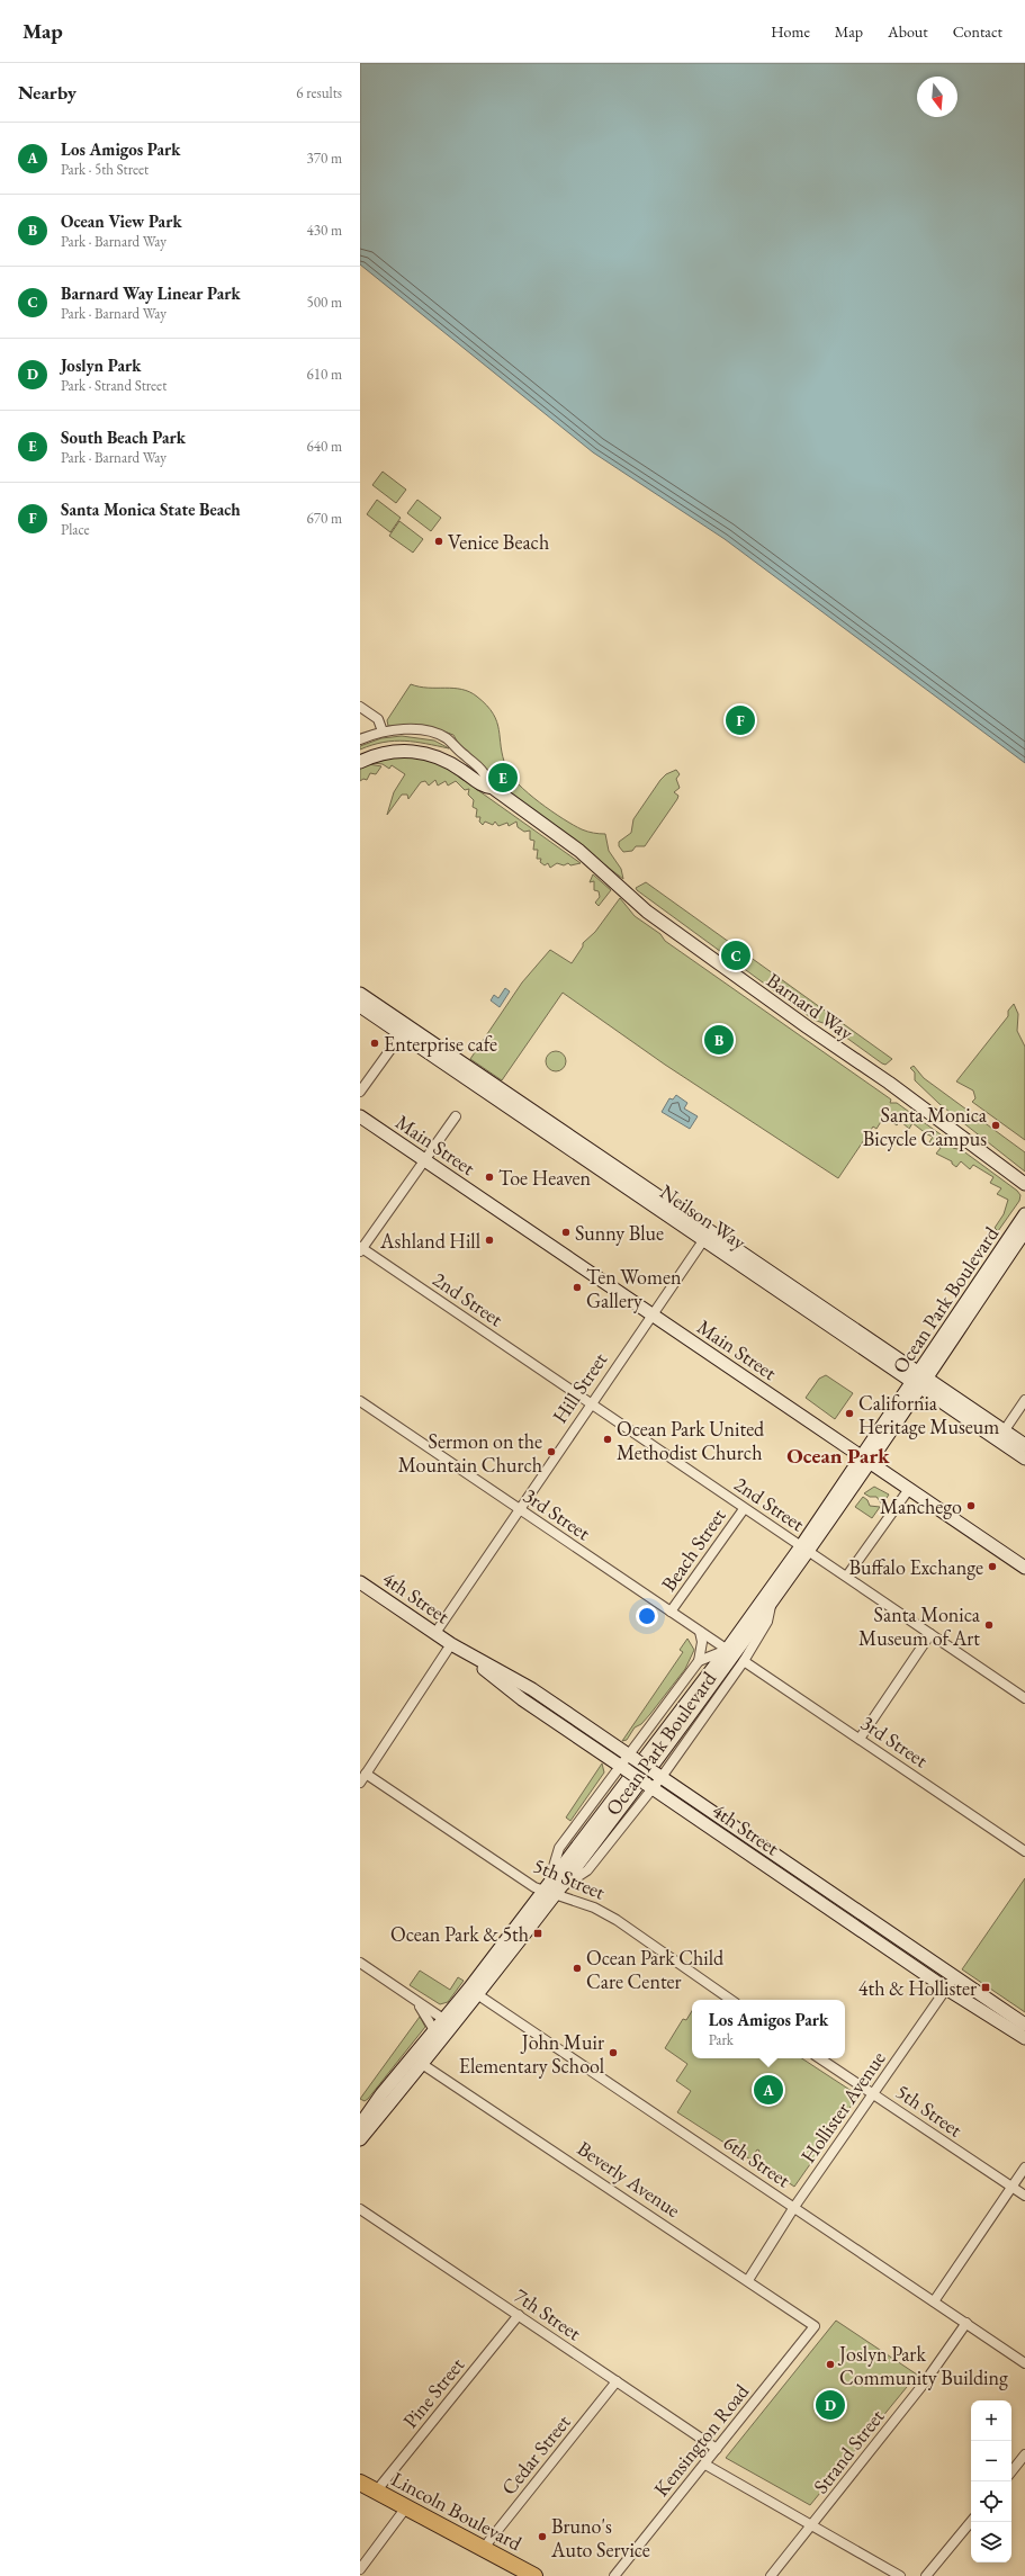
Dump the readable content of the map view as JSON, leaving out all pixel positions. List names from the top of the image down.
{
  "streets": {
    "highway": ["Lincoln Boulevard"],
    "street": [
      "Barnard Way",
      "Main Street",
      "Neilson Way",
      "2nd Street",
      "Ocean Park Boulevard",
      "Hill Street",
      "3rd Street",
      "Beach Street",
      "4th Street",
      "5th Street",
      "Hollister Avenue",
      "6th Street",
      "Beverly Avenue",
      "7th Street",
      "Pine Street",
      "Kensington Road",
      "Strand Street",
      "Cedar Street"
    ]
  },
  "crossings": [
    ["Main Street", "Ocean Park Boulevard"],
    ["Main Street", "Hill Street"],
    ["Neilson Way", "Ocean Park Boulevard"],
    ["Neilson Way", "Hill Street"],
    ["2nd Street", "Ocean Park Boulevard"],
    ["2nd Street", "Hill Street"],
    ["2nd Street", "Beach Street"],
    ["Ocean Park Boulevard", "3rd Street"],
    ["Ocean Park Boulevard", "4th Street"],
    ["Ocean Park Boulevard", "5th Street"],
    ["Ocean Park Boulevard", "6th Street"],
    ["Ocean Park Boulevard", "Beverly Avenue"],
    ["Hill Street", "3rd Street"],
    ["Hill Street", "4th Street"],
    ["3rd Street", "Beach Street"],
    ["4th Street", "Hollister Avenue"],
    ["5th Street", "Hollister Avenue"],
    ["Hollister Avenue", "6th Street"],
    ["Hollister Avenue", "Beverly Avenue"],
    ["6th Street", "Strand Street"],
    ["Beverly Avenue", "Kensington Road"],
    ["7th Street", "Pine Street"],
    ["7th Street", "Kensington Road"],
    ["7th Street", "Cedar Street"],
    ["Pine Street", "Lincoln Boulevard"],
    ["Cedar Street", "Lincoln Boulevard"]
  ],
  "districts": ["Ocean Park"],
  "places": {
    "other": [
      "Venice Beach",
      "Enterprise cafe",
      "Santa Monica Bicycle Campus",
      "Toe Heaven",
      "Sunny Blue",
      "Ashland Hill",
      "Ten Women Gallery",
      "California Heritage Museum",
      "Ocean Park United Methodist Church",
      "Sermon on the Mountain Church",
      "Manchego",
      "Buffalo Exchange",
      "Santa Monica Museum of Art",
      "Ocean Park Child Care Center",
      "John Muir Elementary School",
      "Joslyn Park Community Building",
      "Bruno's Auto Service"
    ],
    "transit": ["Ocean Park & 5th", "4th & Hollister"]
  },
  "north": "bottom",
  "page": {
    "header": "Map",
    "nav": [
      "Home",
      "Map",
      "About",
      "Contact"
    ],
    "heading": ["Nearby", "6 results"],
    "list": [
      {
        "mark": "A",
        "name": "Los Amigos Park",
        "note": "Park · 5th Street",
        "value": "370 m"
      },
      {
        "mark": "B",
        "name": "Ocean View Park",
        "note": "Park · Barnard Way",
        "value": "430 m"
      },
      {
        "mark": "C",
        "name": "Barnard Way Linear Park",
        "note": "Park · Barnard Way",
        "value": "500 m"
      },
      {
        "mark": "D",
        "name": "Joslyn Park",
        "note": "Park · Strand Street",
        "value": "610 m"
      },
      {
        "mark": "E",
        "name": "South Beach Park",
        "note": "Park · Barnard Way",
        "value": "640 m"
      },
      {
        "mark": "F",
        "name": "Santa Monica State Beach",
        "note": "Place",
        "value": "670 m"
      }
    ],
    "pins": [
      "F",
      "E",
      "C",
      "B",
      "A",
      "D"
    ],
    "popup": ["Los Amigos Park", "Park"],
    "map_buttons": ["+", "−"]
  }
}
